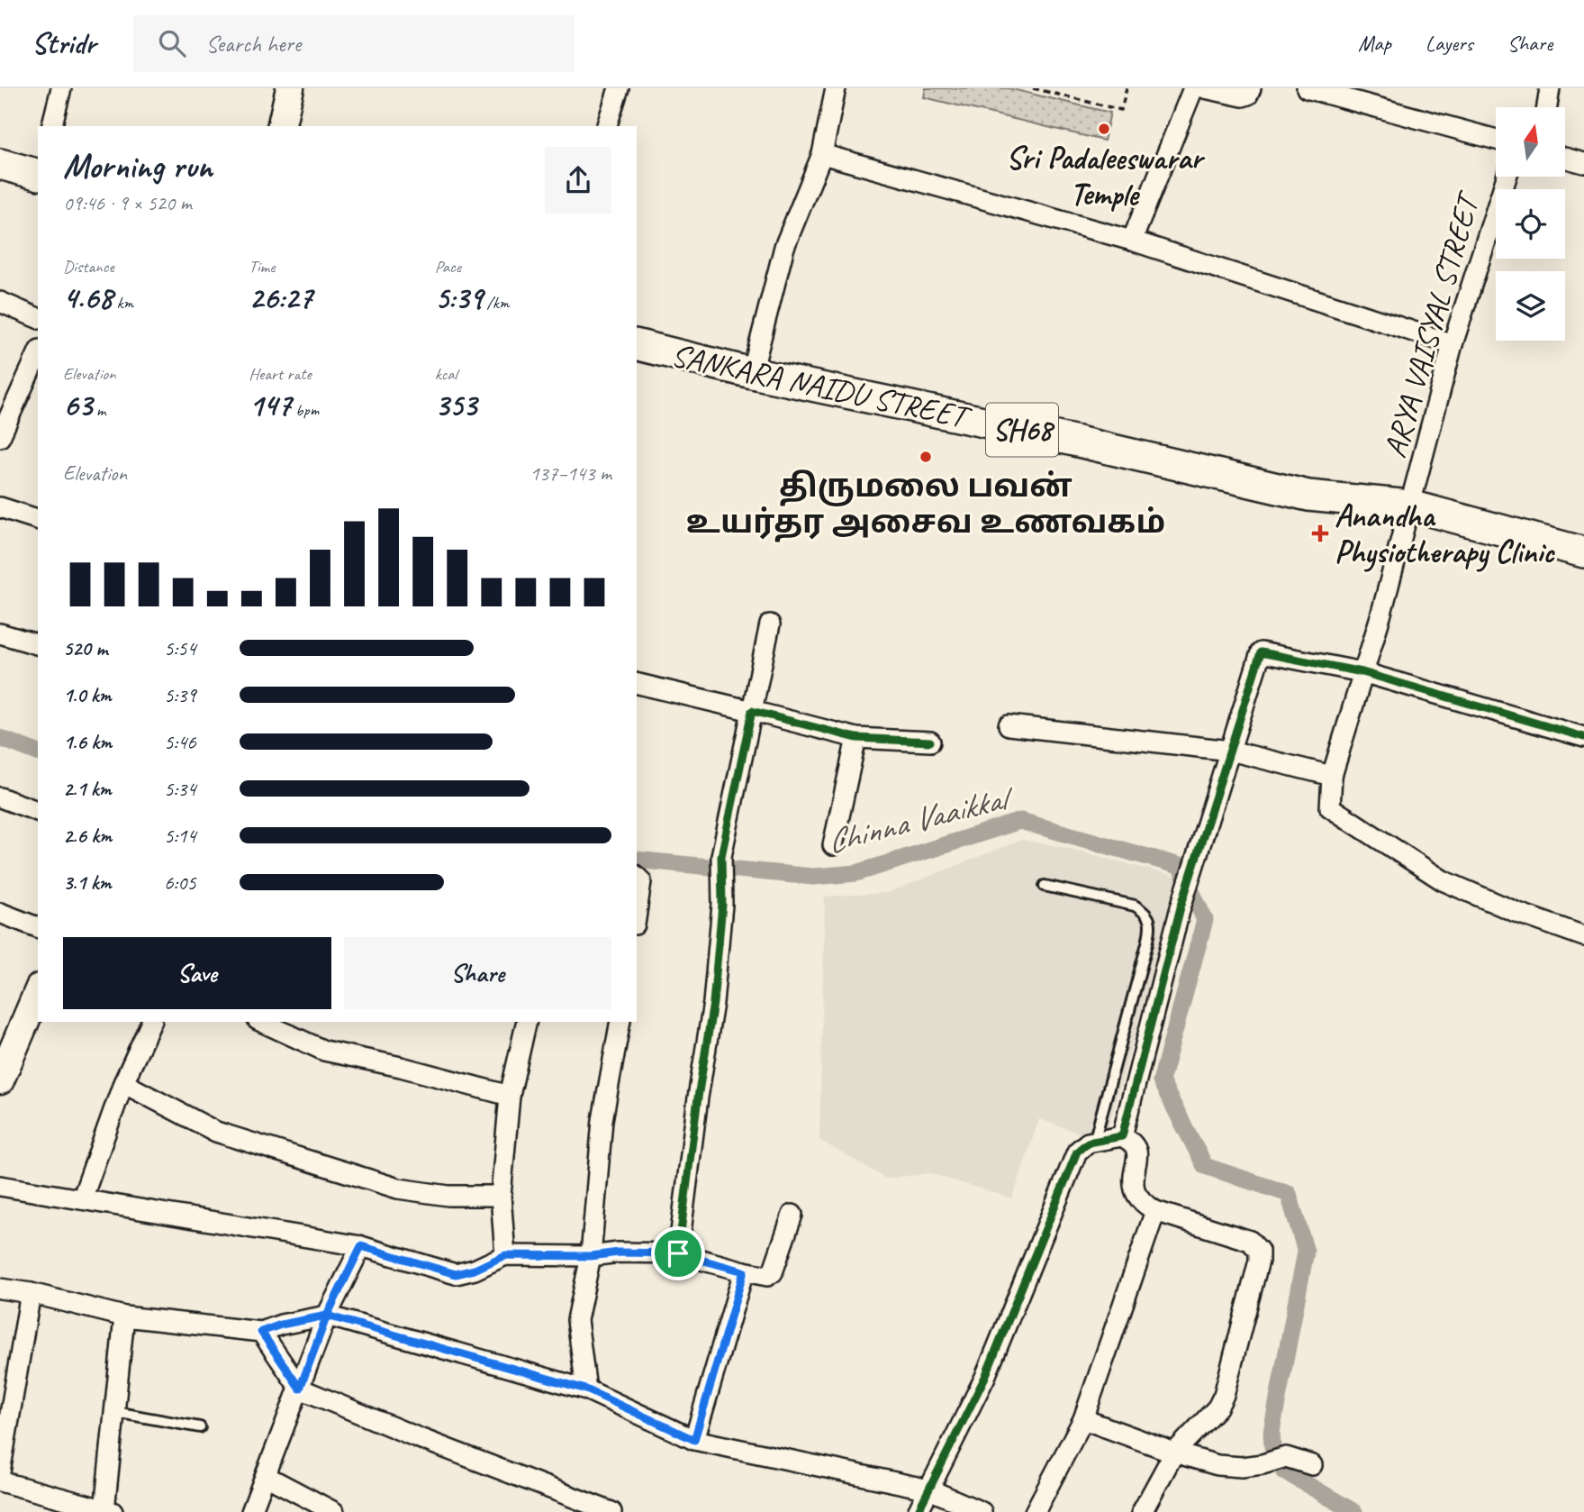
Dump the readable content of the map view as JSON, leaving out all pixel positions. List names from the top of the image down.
{
  "streets": {
    "main road": ["SANKARA NAIDU STREET", "SH68"],
    "street": ["ARYA VAISYAL STREET"]
  },
  "crossings": [
    ["ARYA VAISYAL STREET", "SANKARA NAIDU STREET"],
    ["ARYA VAISYAL STREET", "SH68"],
    ["SANKARA NAIDU STREET", "SH68"]
  ],
  "water": ["Chinna Vaaikkal"],
  "places": {
    "other": ["Sri Padaleeswarar Temple", "திருமலை பவன் உயர்தர அசைவ உணவகம்"],
    "health": ["Anandha Physiotherapy Clinic"]
  },
  "north": "top",
  "page": {
    "header": "Stridr",
    "search": "Search here",
    "nav": ["Map", "Layers", "Share"],
    "heading": ["Morning run", "09:46 · 9 × 520 m"],
    "stats": [
      ["Distance", "4.68 km"],
      ["Time", "26:27"],
      ["Pace", "5:39 /km"],
      ["Elevation", "63 m"],
      ["Heart rate", "147 bpm"],
      ["kcal", "353"]
    ],
    "chart": ["Elevation", "137–143 m"],
    "list": [
      {
        "name": "520 m",
        "note": "5:54"
      },
      {
        "name": "1.0 km",
        "note": "5:39"
      },
      {
        "name": "1.6 km",
        "note": "5:46"
      },
      {
        "name": "2.1 km",
        "note": "5:34"
      },
      {
        "name": "2.6 km",
        "note": "5:14"
      },
      {
        "name": "3.1 km",
        "note": "6:05"
      }
    ],
    "buttons": ["Save", "Share"]
  }
}
